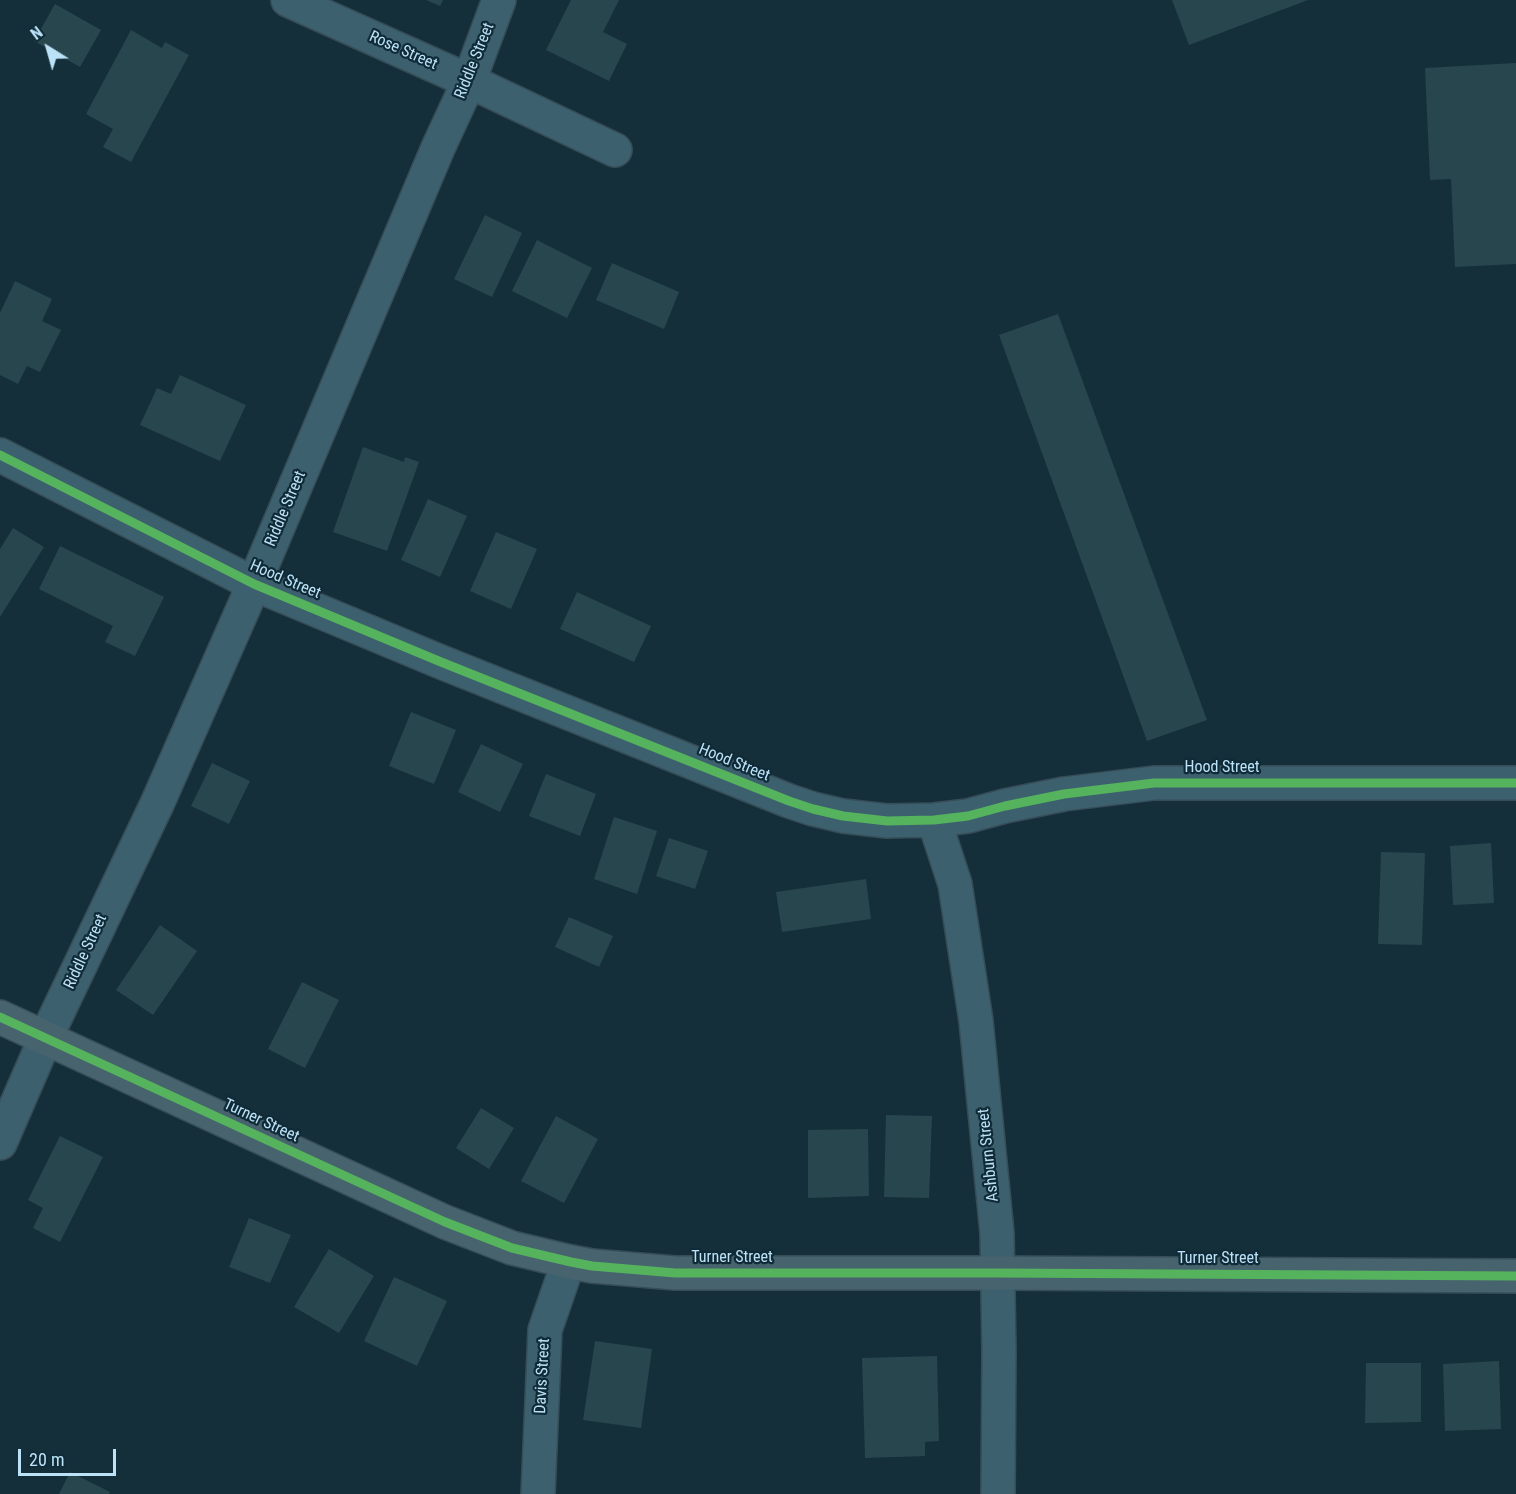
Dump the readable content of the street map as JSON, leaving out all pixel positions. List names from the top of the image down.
{
  "streets": {
    "street": [
      "Rose Street",
      "Riddle Street",
      "Hood Street",
      "Turner Street",
      "Ashburn Street",
      "Davis Street"
    ]
  },
  "crossings": [
    ["Rose Street", "Riddle Street"],
    ["Riddle Street", "Hood Street"],
    ["Riddle Street", "Turner Street"],
    ["Hood Street", "Ashburn Street"],
    ["Turner Street", "Ashburn Street"],
    ["Turner Street", "Davis Street"]
  ],
  "scale_bar": "20 m",
  "north": "top left"
}
